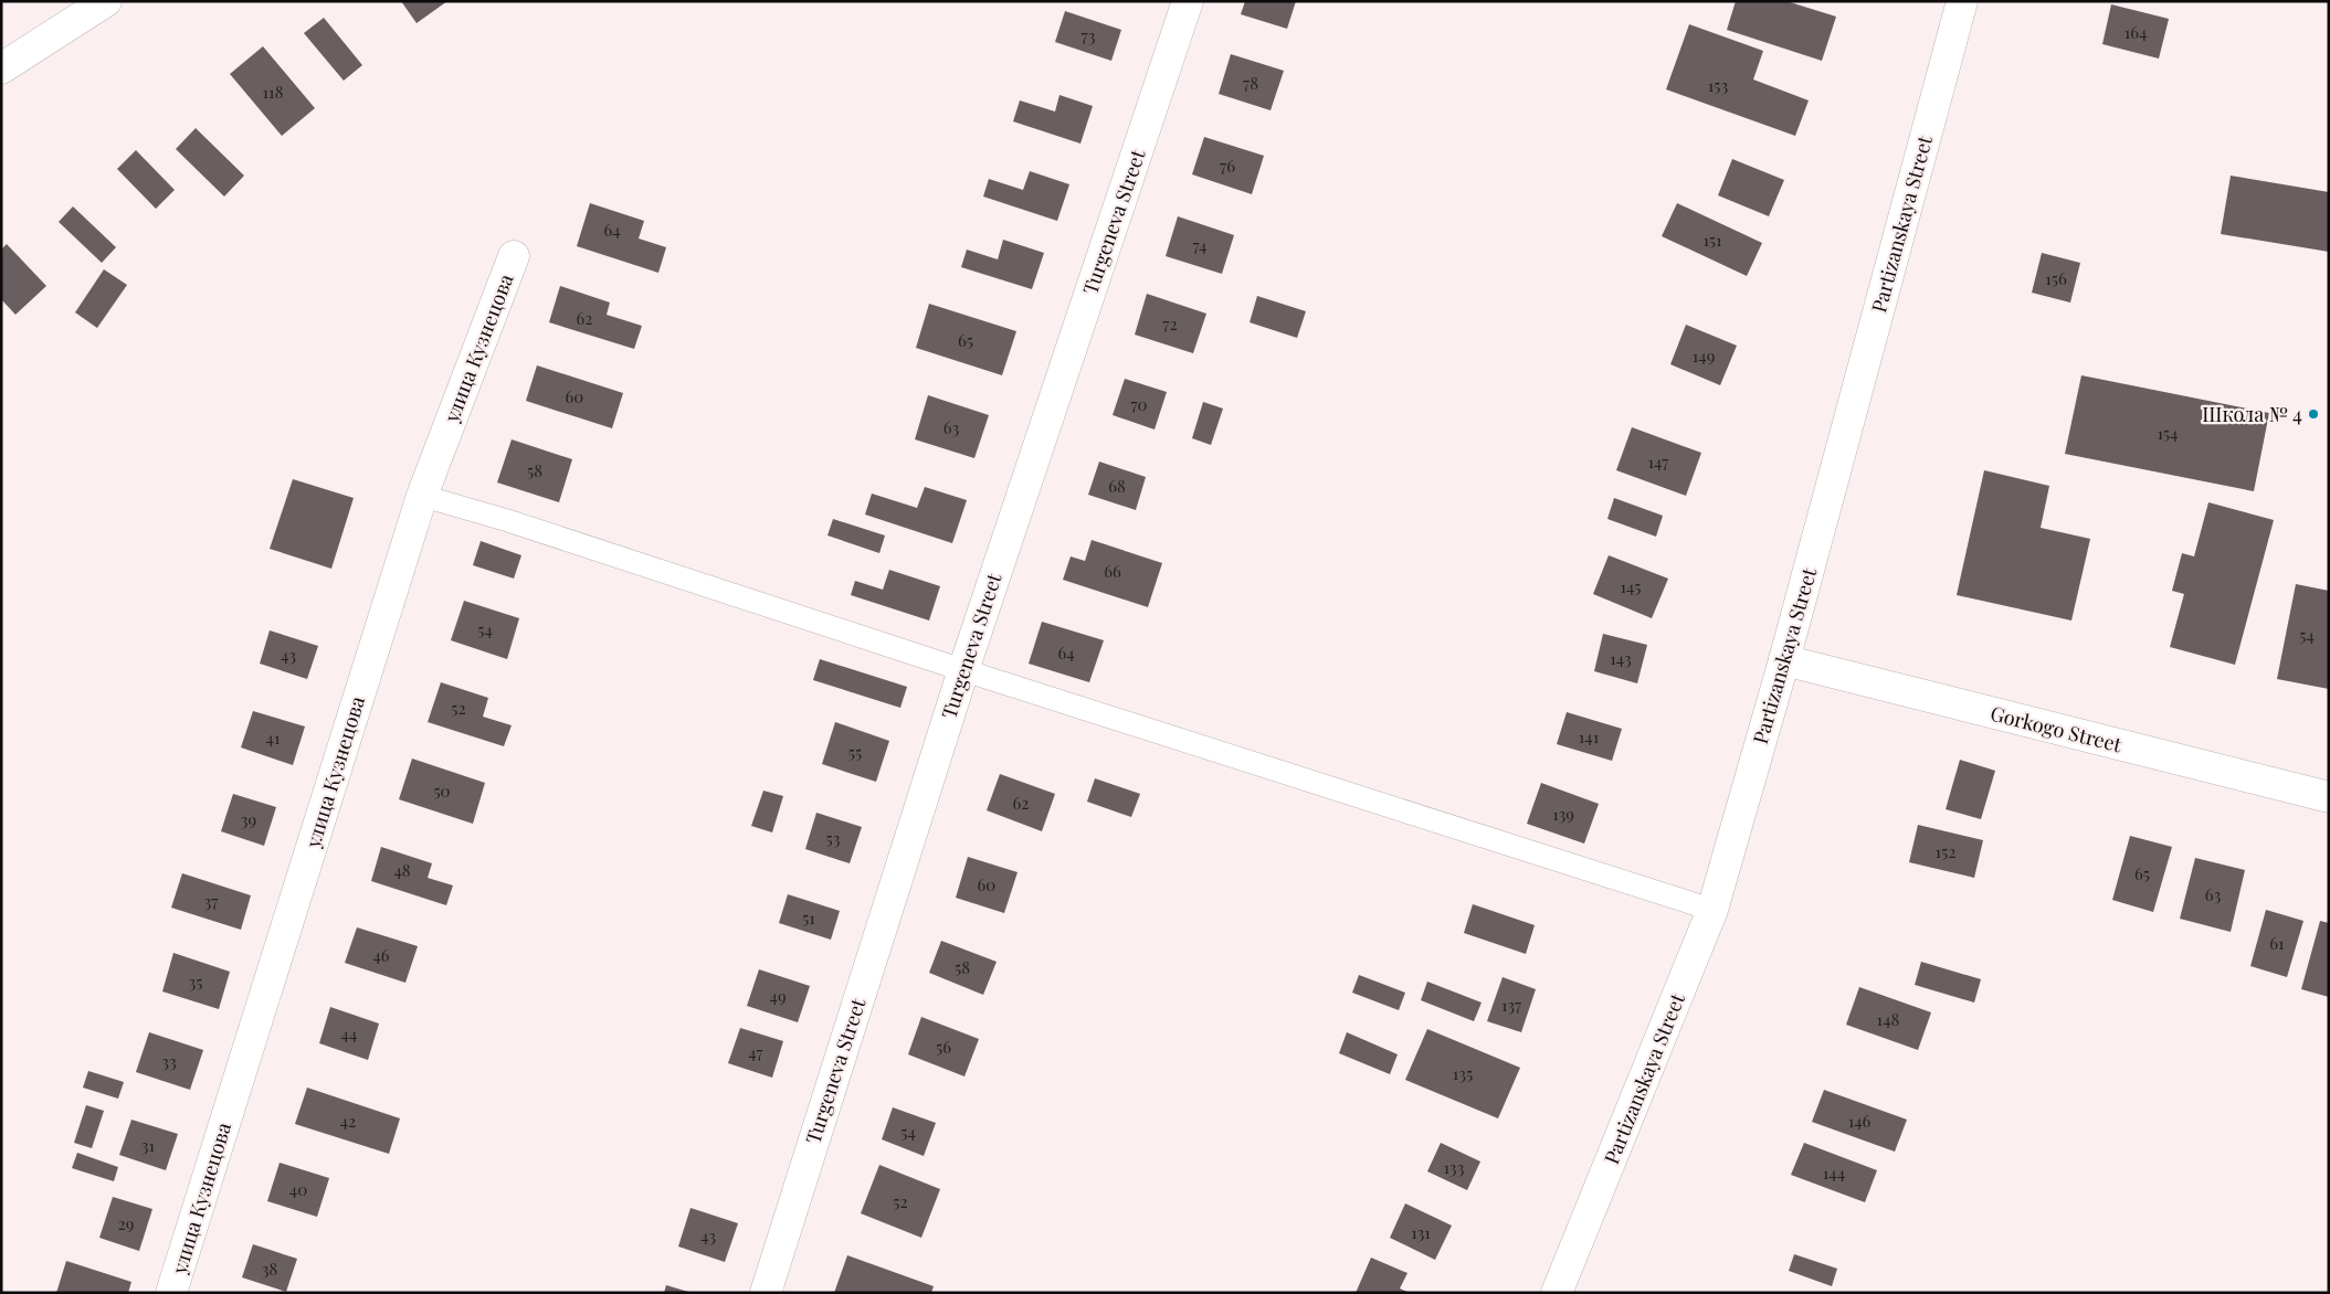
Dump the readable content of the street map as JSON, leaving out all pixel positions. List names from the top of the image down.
{
  "streets": {
    "street": [
      "Turgeneva Street",
      "Partizanskaya Street",
      "улица Кузнецова",
      "Gorkogo Street"
    ]
  },
  "crossings": [
    ["Partizanskaya Street", "Gorkogo Street"]
  ],
  "places": ["Школа № 4"],
  "house_numbers": [
    "164",
    "73",
    "78",
    "153",
    "118",
    "76",
    "64",
    "151",
    "74",
    "156",
    "62",
    "72",
    "65",
    "149",
    "60",
    "70",
    "63",
    "154",
    "147",
    "58",
    "68",
    "66",
    "145",
    "54",
    "54",
    "64",
    "43",
    "143",
    "52",
    "141",
    "41",
    "55",
    "50",
    "62",
    "139",
    "39",
    "53",
    "152",
    "48",
    "65",
    "60",
    "63",
    "37",
    "51",
    "61",
    "46",
    "58",
    "35",
    "49",
    "137",
    "148",
    "44",
    "56",
    "47",
    "33",
    "135",
    "42",
    "146",
    "54",
    "31",
    "133",
    "144",
    "40",
    "52",
    "29",
    "131",
    "43",
    "38"
  ]
}
